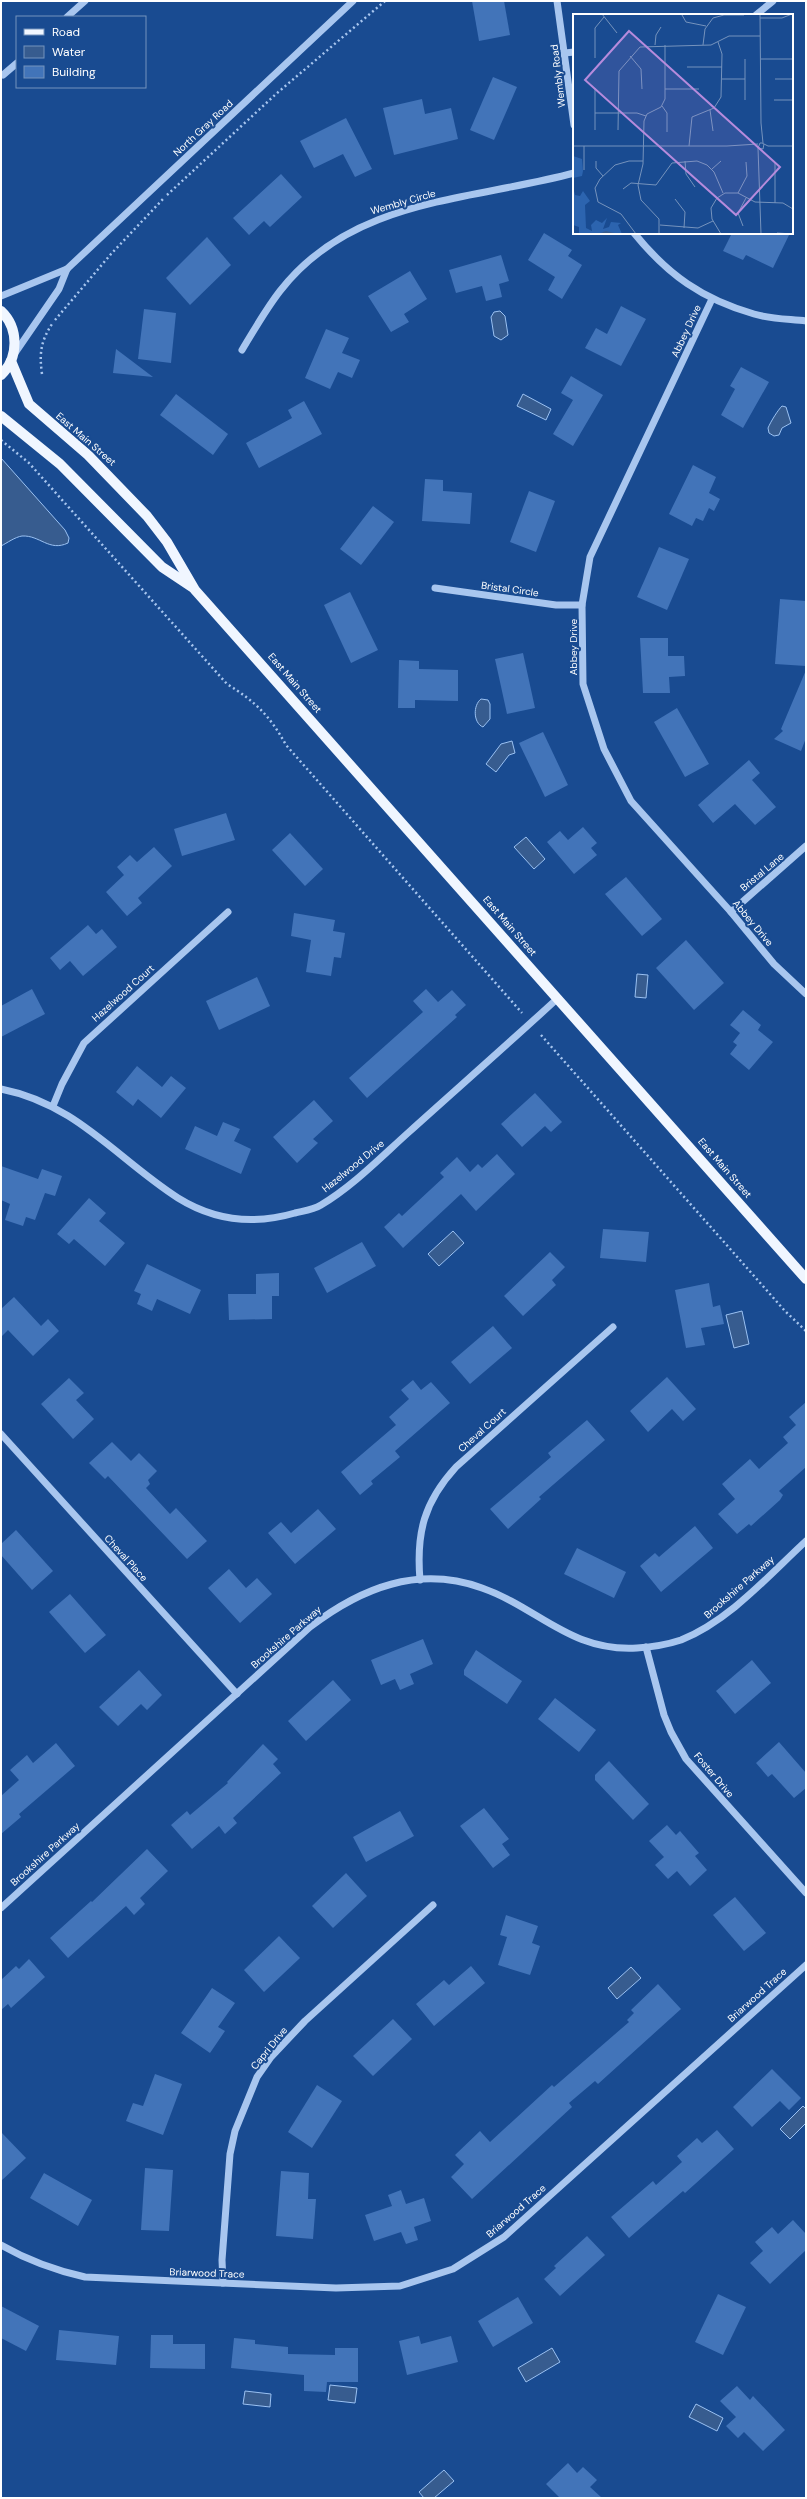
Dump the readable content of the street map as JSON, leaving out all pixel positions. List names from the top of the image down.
{
  "streets": {
    "main road": ["East Main Street"],
    "street": [
      "Wembly Road",
      "North Gray Road",
      "Wembly Circle",
      "Abbey Drive",
      "Bristal Circle",
      "Bristal Lane",
      "Hazelwood Court",
      "Hazelwood Drive",
      "Cheval Court",
      "Cheval Place",
      "Brookshire Parkway",
      "Foster Drive",
      "Briarwood Trace",
      "Capri Drive"
    ]
  },
  "crossings": [
    ["North Gray Road", "East Main Street"],
    ["Abbey Drive", "Bristal Circle"],
    ["Abbey Drive", "Bristal Lane"],
    ["East Main Street", "Hazelwood Drive"],
    ["Hazelwood Court", "Hazelwood Drive"],
    ["Cheval Court", "Brookshire Parkway"],
    ["Cheval Place", "Brookshire Parkway"],
    ["Brookshire Parkway", "Foster Drive"],
    ["Briarwood Trace", "Capri Drive"]
  ],
  "legend": ["Road", "Water", "Building"]
}
